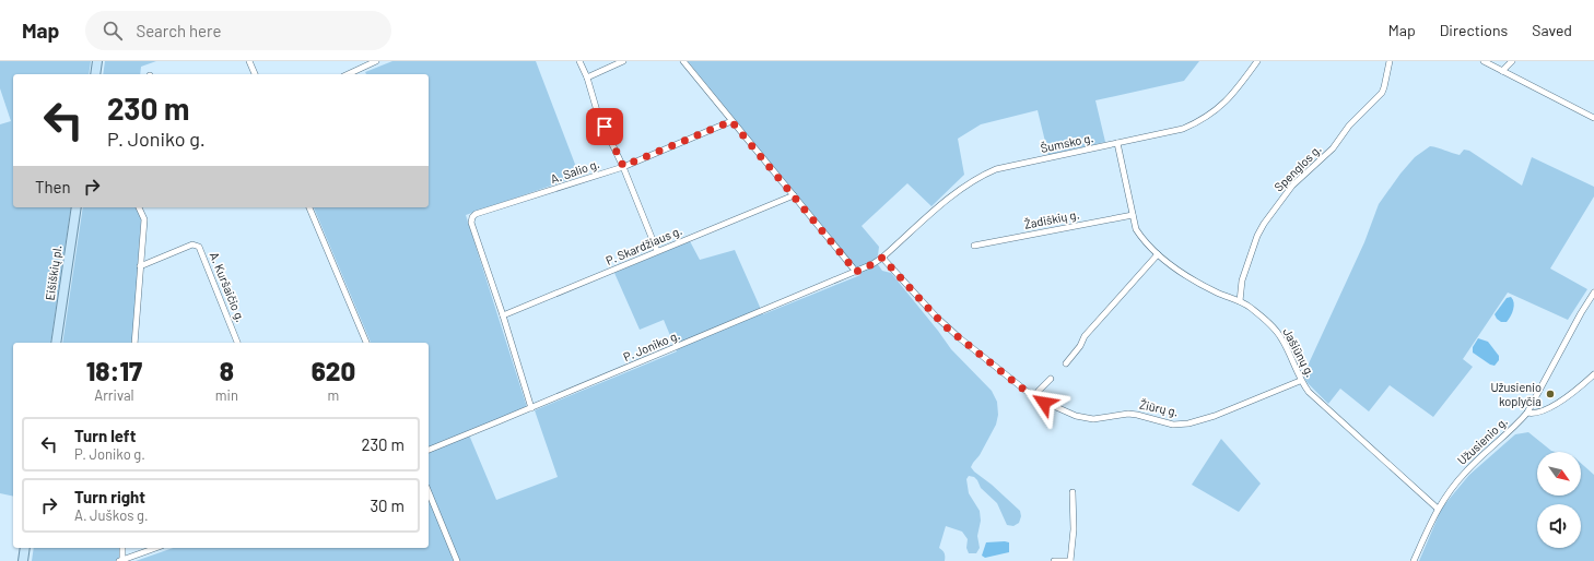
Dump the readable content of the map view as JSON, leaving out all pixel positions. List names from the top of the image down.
{
  "streets": {
    "main road": ["Eišiškių pl."],
    "street": [
      "Šumsko g.",
      "Spenglos g.",
      "A. Salio g.",
      "Žadiškių g.",
      "P. Skardžiaus g.",
      "A. Kuršaičio g.",
      "P. Joniko g.",
      "Jašiūnų g.",
      "Žiūrų g.",
      "Užusienio g."
    ]
  },
  "crossings": [
    ["Šumsko g.", "P. Joniko g."],
    ["Šumsko g.", "Jašiūnų g."],
    ["Šumsko g.", "Žiūrų g."],
    ["Spenglos g.", "Jašiūnų g."],
    ["A. Salio g.", "P. Skardžiaus g."],
    ["Žadiškių g.", "Jašiūnų g."],
    ["P. Joniko g.", "Žiūrų g."],
    ["Jašiūnų g.", "Žiūrų g."],
    ["Jašiūnų g.", "Užusienio g."]
  ],
  "places": ["Užusienio koplyčia"],
  "north": "bottom right",
  "page": {
    "header": "Map",
    "search": "Search here",
    "nav": ["Map", "Directions", "Saved"],
    "turn": ["230 m", "P. Joniko g."],
    "then": "Then",
    "eta": [
      "18:17",
      "Arrival",
      "8",
      "min",
      "620",
      "m"
    ],
    "list": [
      {
        "name": "Turn left",
        "note": "P. Joniko g.",
        "value": "230 m"
      },
      {
        "name": "Turn right",
        "note": "A. Juškos g.",
        "value": "30 m"
      }
    ]
  }
}
